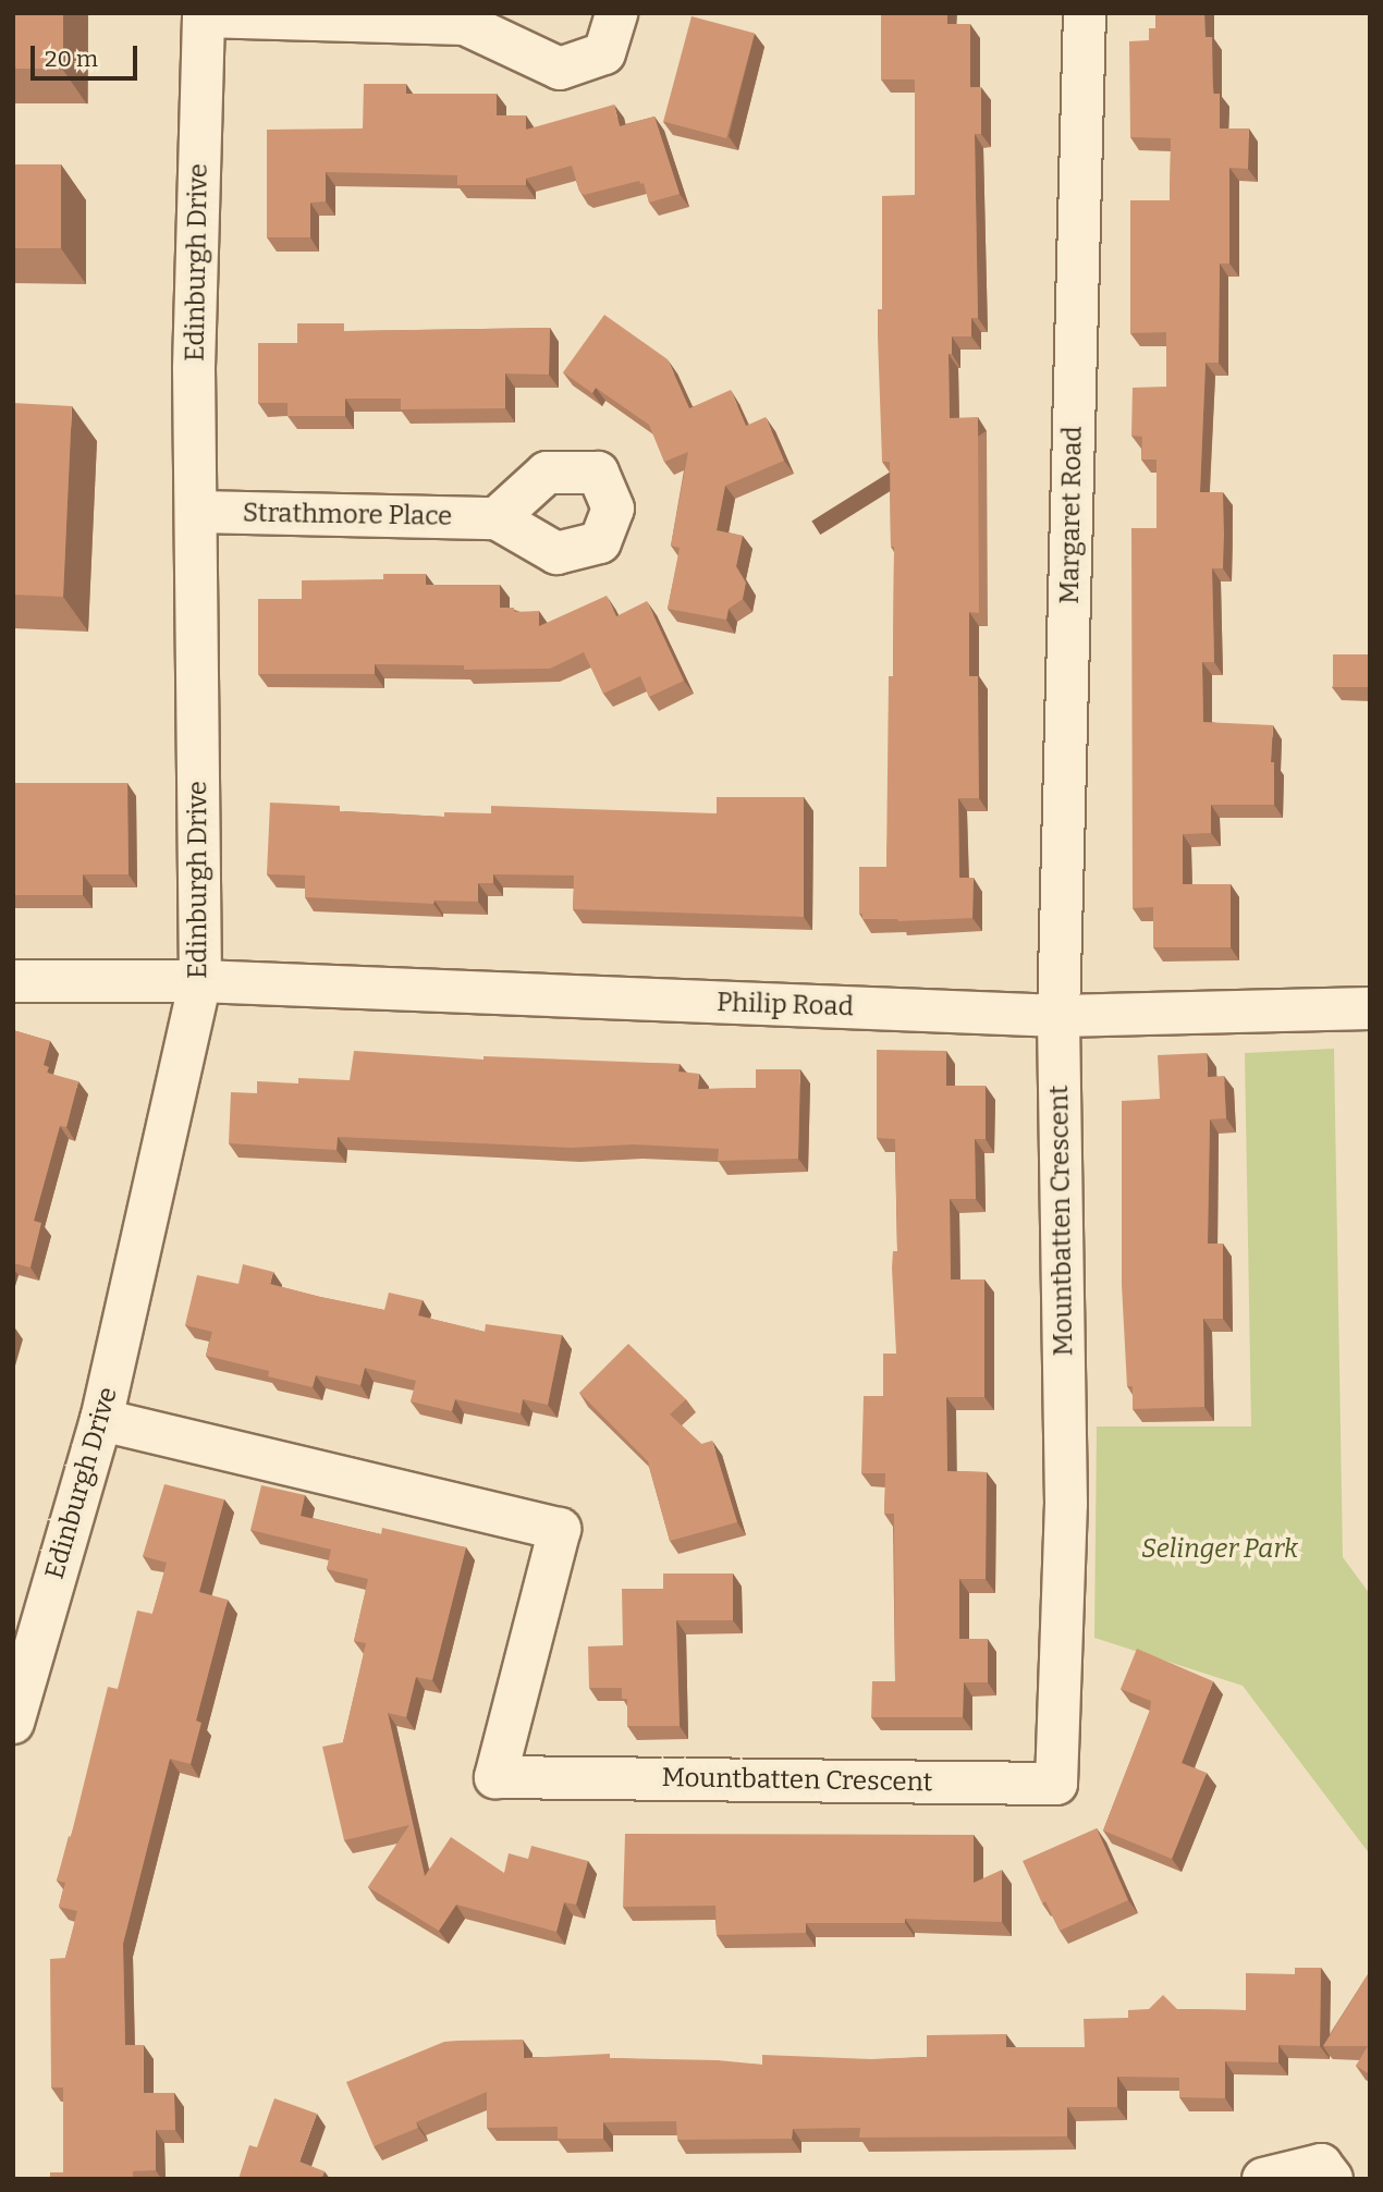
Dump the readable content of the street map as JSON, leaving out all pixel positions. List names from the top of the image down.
{
  "streets": {
    "street": [
      "Edinburgh Drive",
      "Strathmore Place",
      "Margaret Road",
      "Philip Road",
      "Mountbatten Crescent"
    ]
  },
  "crossings": [
    ["Edinburgh Drive", "Strathmore Place"],
    ["Edinburgh Drive", "Philip Road"],
    ["Edinburgh Drive", "Mountbatten Crescent"],
    ["Margaret Road", "Philip Road"],
    ["Margaret Road", "Mountbatten Crescent"],
    ["Philip Road", "Mountbatten Crescent"]
  ],
  "parks": ["Selinger Park"],
  "scale_bar": "20 m"
}
